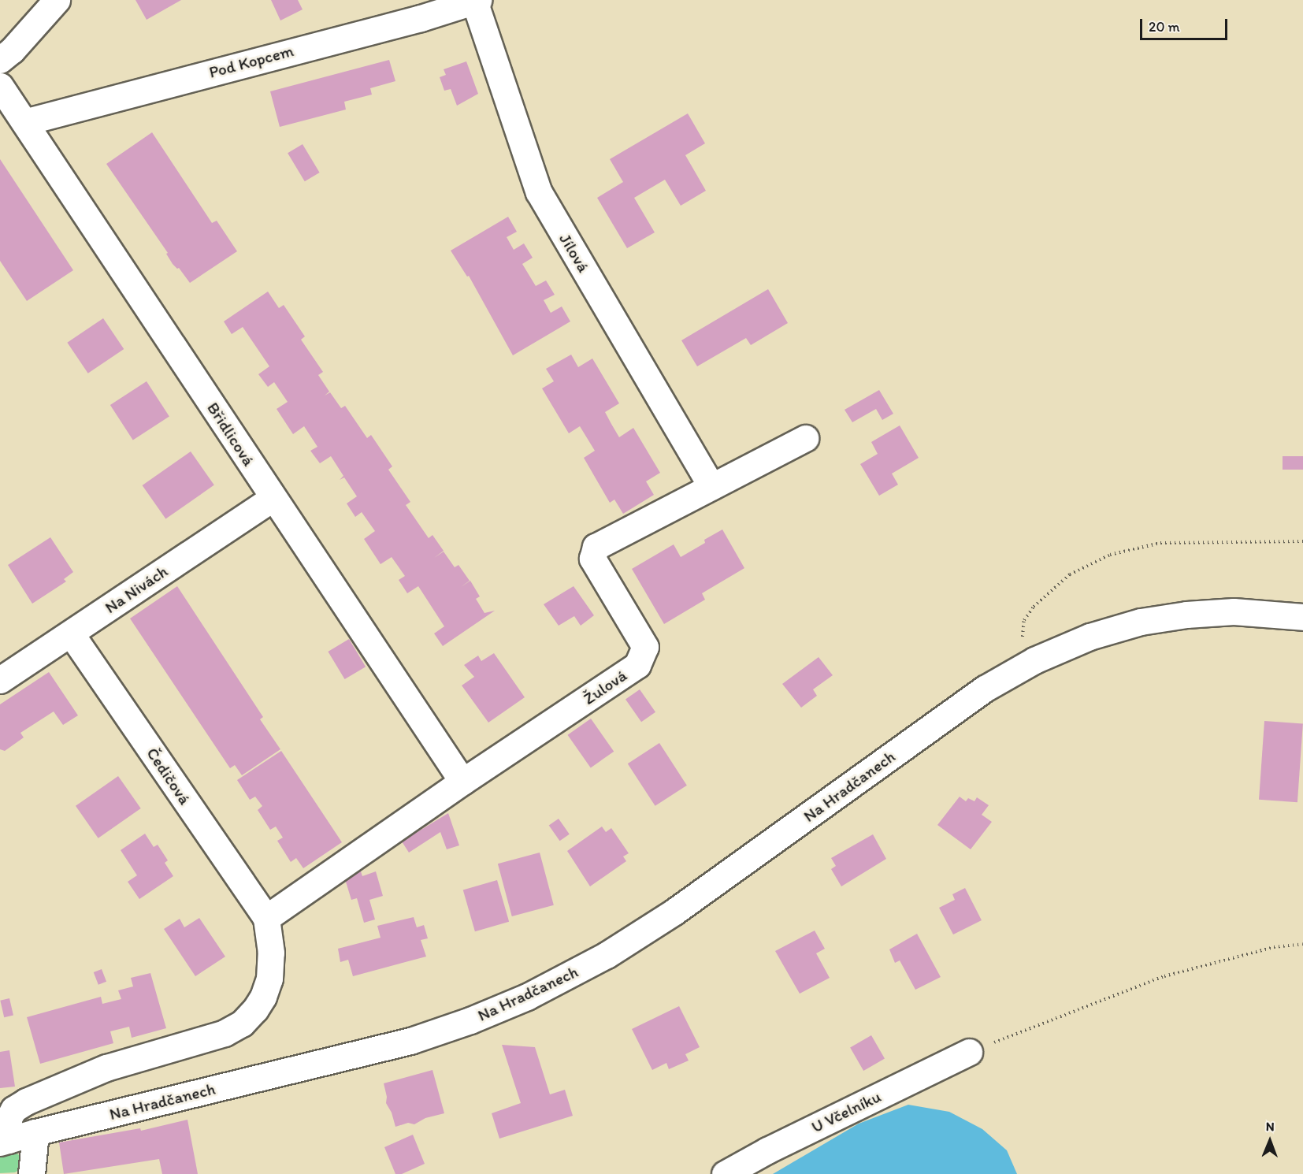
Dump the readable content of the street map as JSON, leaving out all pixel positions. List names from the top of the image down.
{
  "streets": {
    "street": [
      "Pod Kopcem",
      "Jílová",
      "Břidlicová",
      "Na Nivách",
      "Žulová",
      "Čedičová",
      "Na Hradčanech",
      "U Včelníku"
    ]
  },
  "crossings": [
    ["Pod Kopcem", "Jílová"],
    ["Pod Kopcem", "Břidlicová"],
    ["Jílová", "Žulová"],
    ["Břidlicová", "Na Nivách"],
    ["Břidlicová", "Žulová"],
    ["Na Nivách", "Čedičová"],
    ["Žulová", "Čedičová"]
  ],
  "scale_bar": "20 m",
  "north": "top"
}
